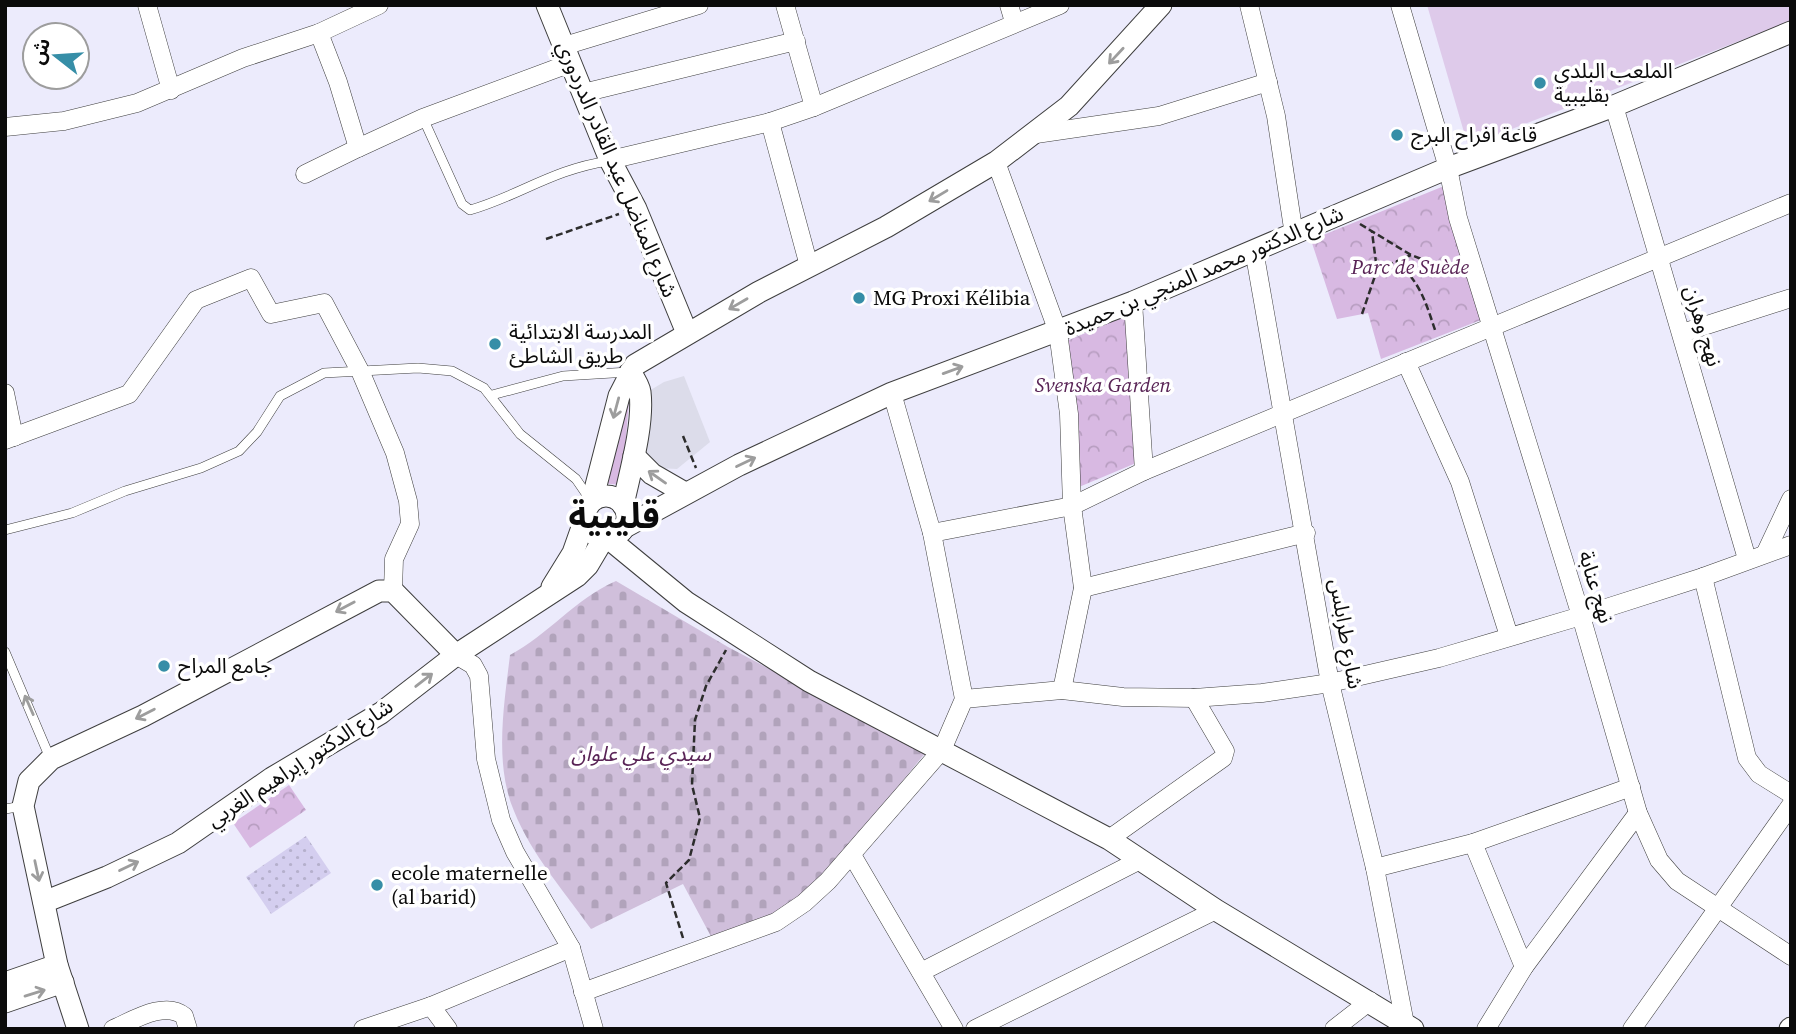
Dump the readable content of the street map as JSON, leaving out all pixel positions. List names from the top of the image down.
{
  "streets": {
    "street": [
      "شارع المناضل عبد القادر الدردوري",
      "شارع الدكتور محمد المنجي بن حميدة",
      "نهج وهران",
      "نهج عنابة",
      "شارع طرابلس",
      "شارع الدكتور إبراهيم الغربي"
    ]
  },
  "crossings": [
    ["شارع الدكتور محمد المنجي بن حميدة", "نهج وهران"],
    ["شارع الدكتور محمد المنجي بن حميدة", "نهج عنابة"],
    ["شارع الدكتور محمد المنجي بن حميدة", "شارع طرابلس"],
    ["شارع الدكتور محمد المنجي بن حميدة", "شارع الدكتور إبراهيم الغربي"]
  ],
  "districts": ["قليبية"],
  "parks": ["Parc de Suède", "Svenska Garden", "سيدي علي علوان"],
  "places": [
    "الملعب البلدي بقليبية",
    "قاعة افراح البرج",
    "MG Proxi Kélibia",
    "المدرسة الابتدائية طريق الشاطئ",
    "جامع المراح",
    "ecole maternelle (al barid)"
  ],
  "north": "left"
}
